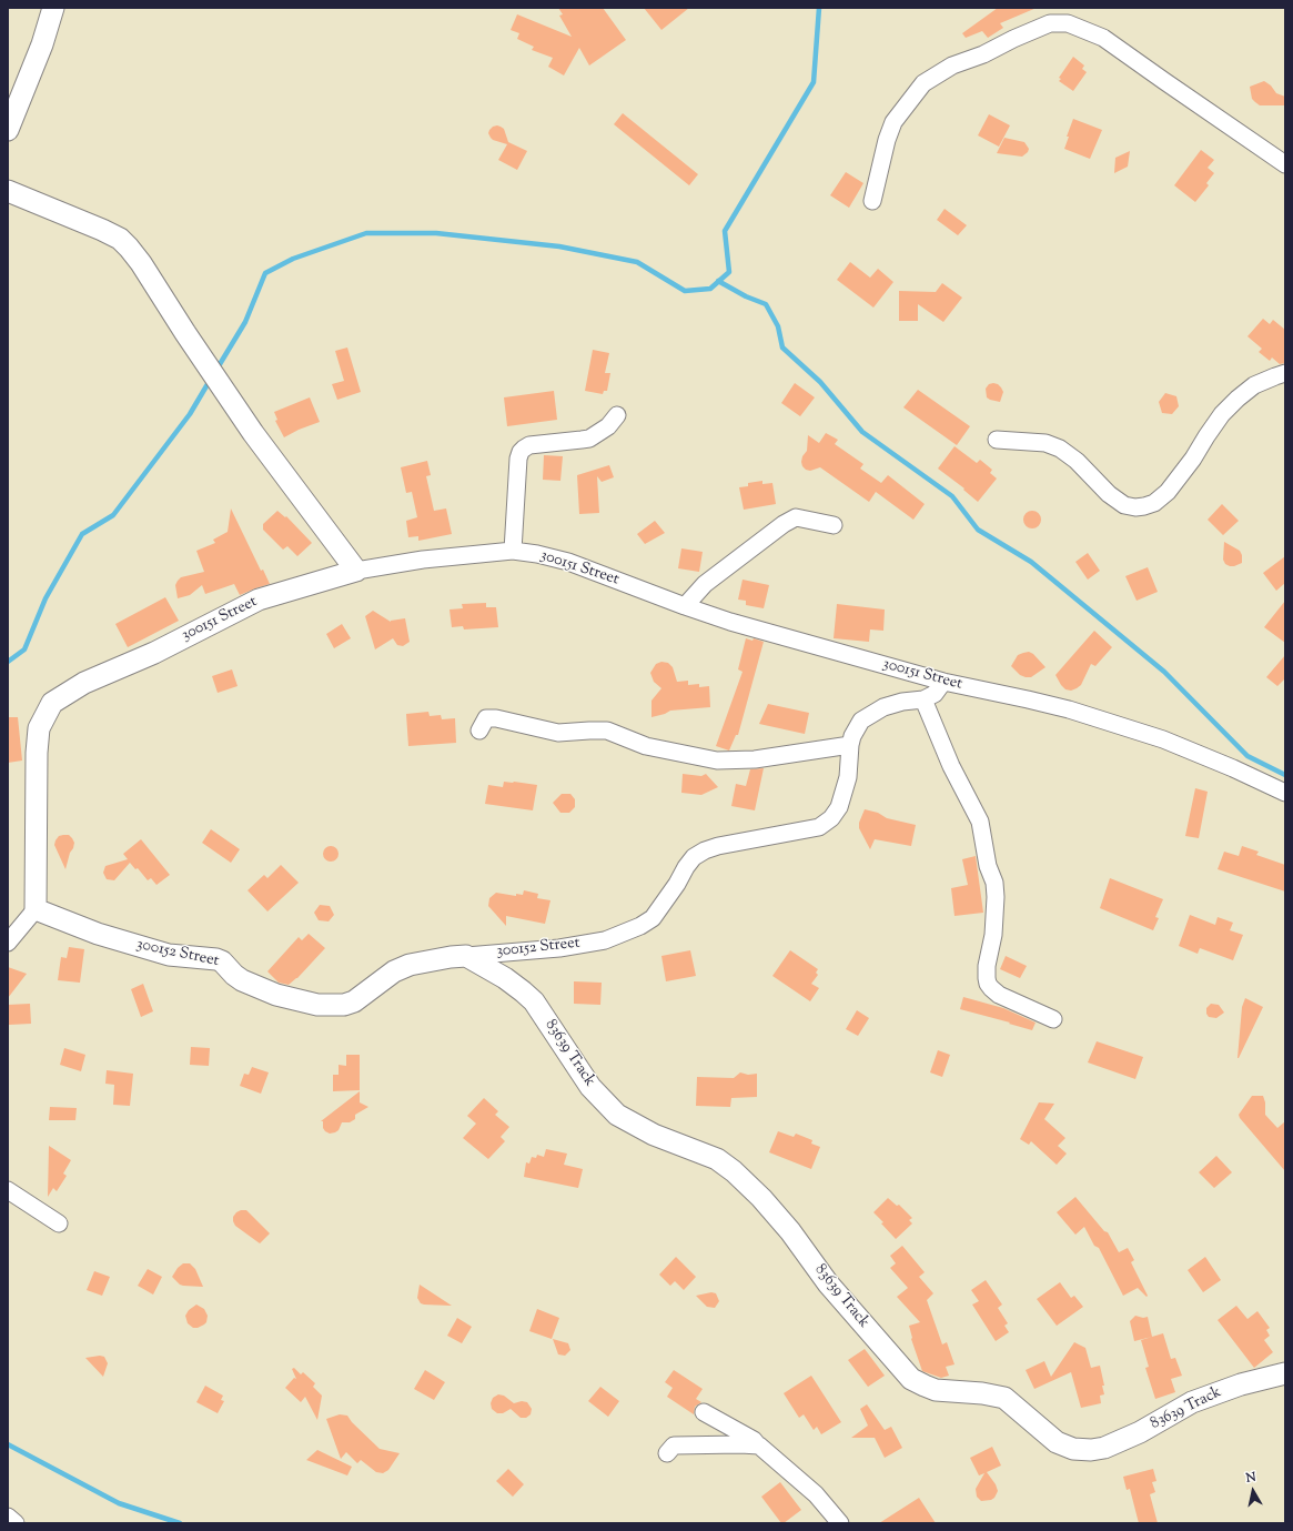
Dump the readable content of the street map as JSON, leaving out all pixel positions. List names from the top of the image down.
{
  "streets": {
    "street": ["300151 Street", "300152 Street", "83639 Track"]
  },
  "crossings": [
    ["300151 Street", "300152 Street"],
    ["300152 Street", "83639 Track"]
  ],
  "north": "top"
}
